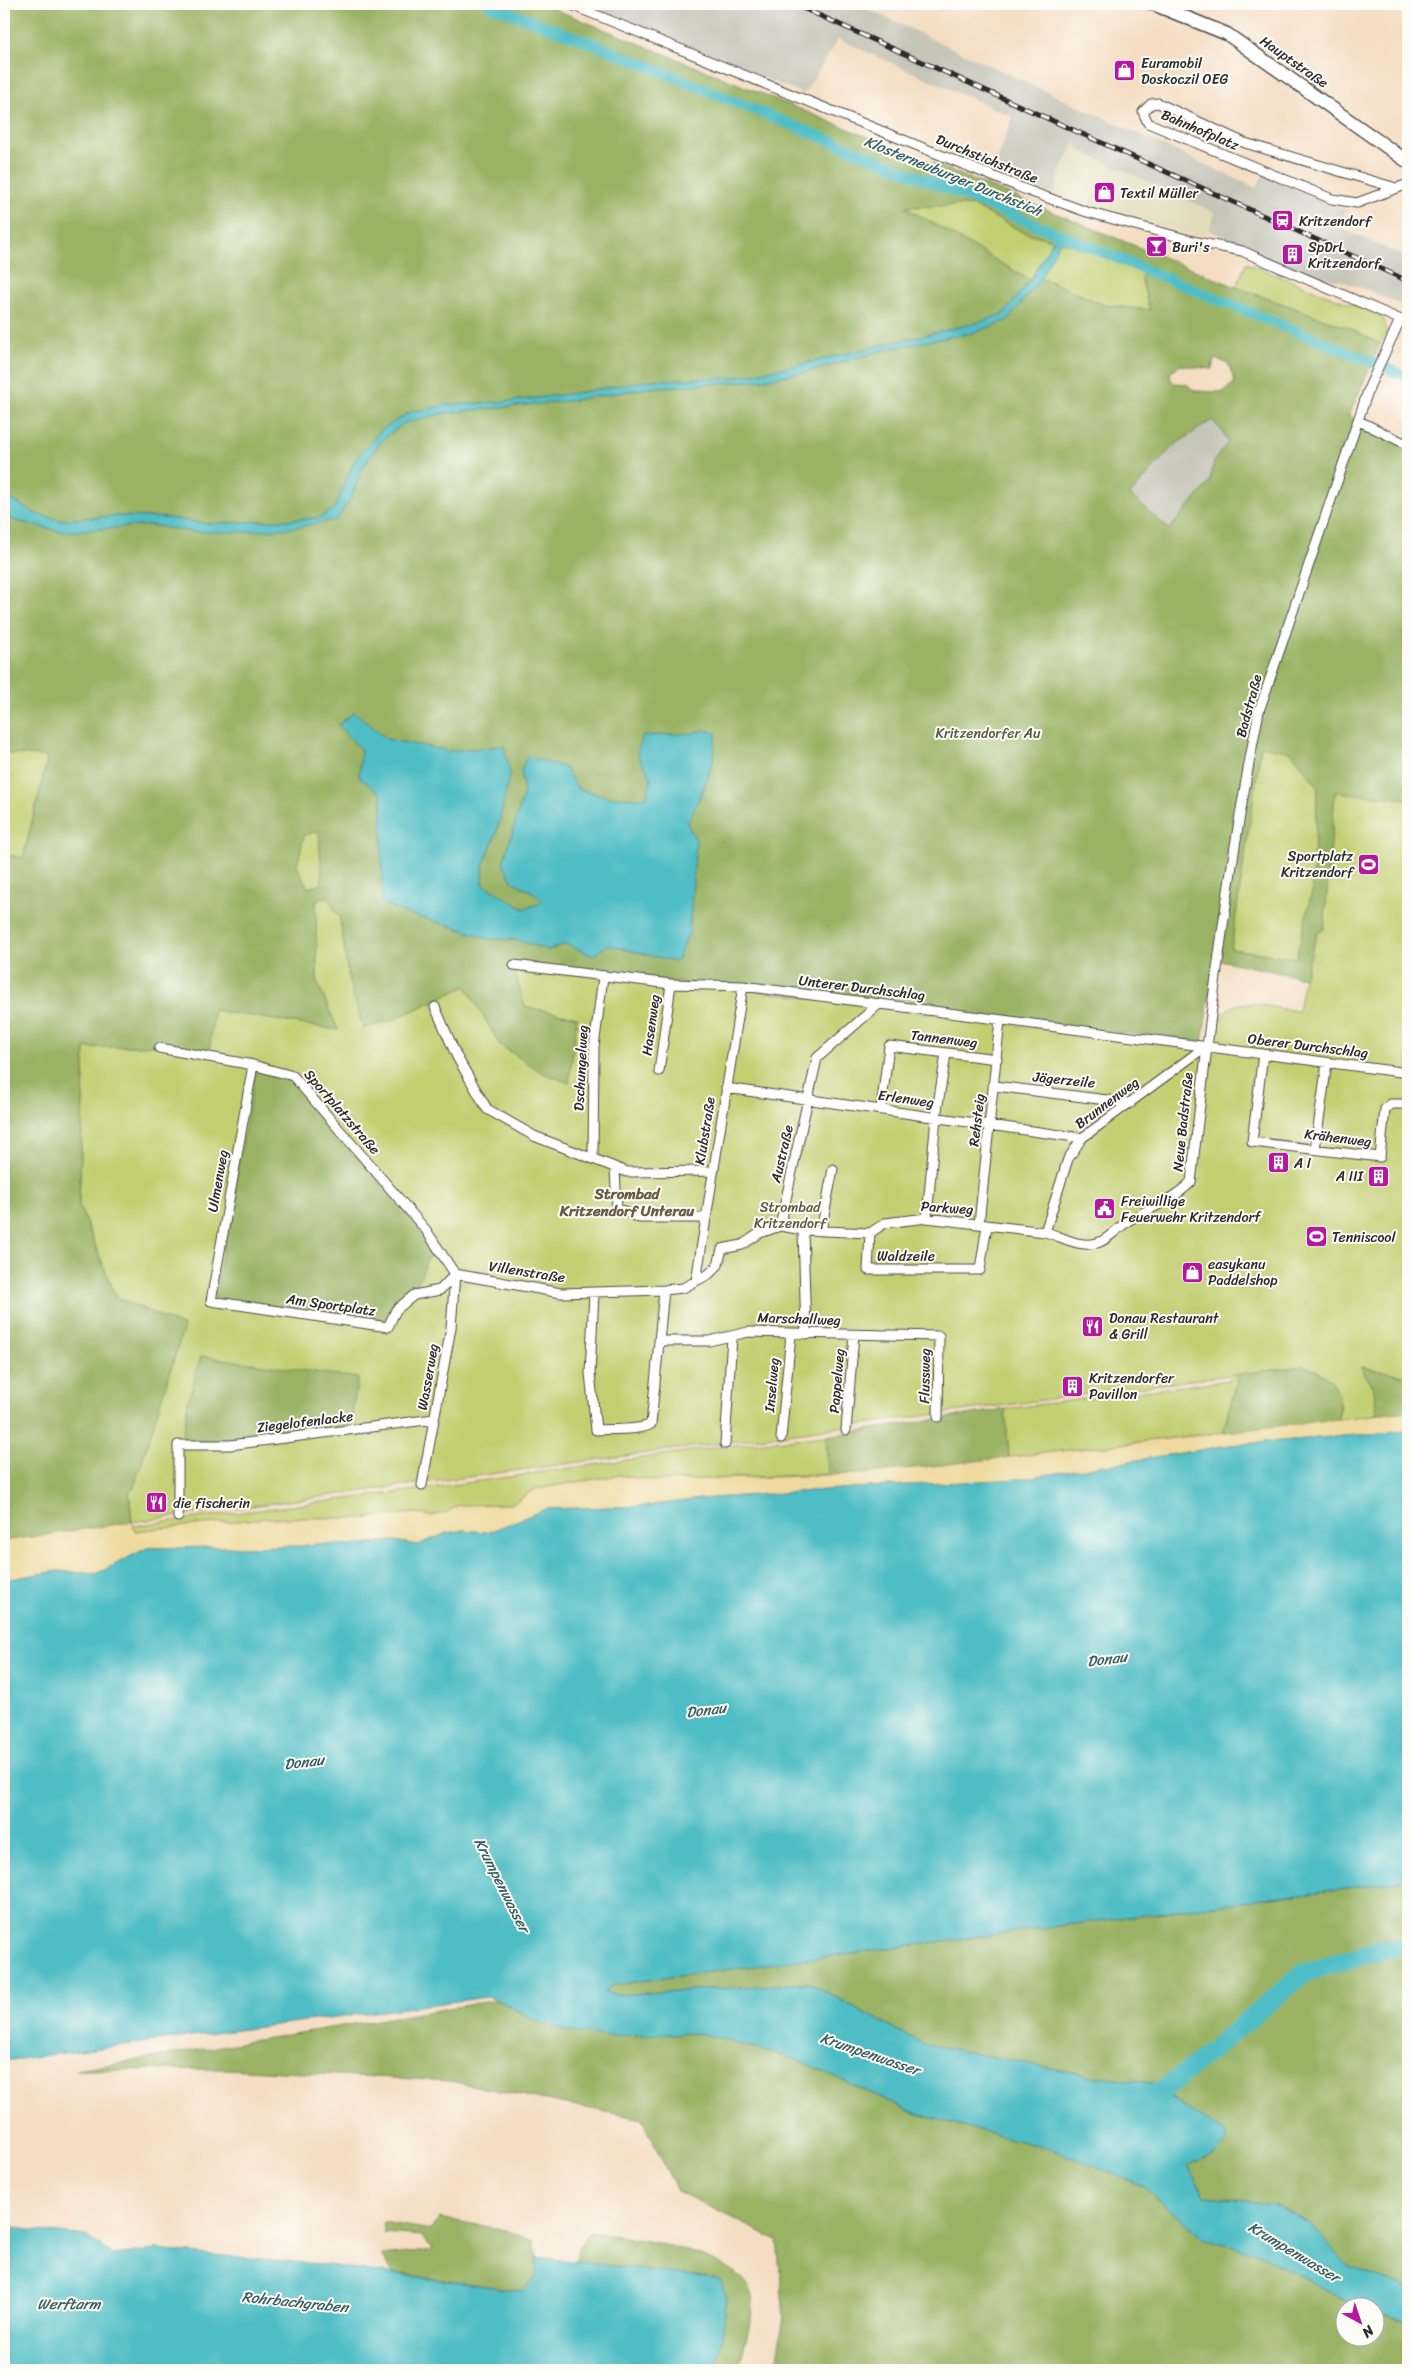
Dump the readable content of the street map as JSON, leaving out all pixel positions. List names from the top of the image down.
{
  "streets": {
    "main road": ["Hauptstraße"],
    "street": [
      "Bahnhofplatz",
      "Durchstichstraße",
      "Badstraße",
      "Unterer Durchschlag",
      "Hasenweg",
      "Tannenweg",
      "Oberer Durchschlag",
      "Dschungelweg",
      "Jägerzeile",
      "Erlenweg",
      "Brunnenweg",
      "Sportplatzstraße",
      "Rehsteig",
      "Neue Badstraße",
      "Klubstraße",
      "Krähenweg",
      "Austraße",
      "Ulmenweg",
      "Parkweg",
      "Waldzeile",
      "Villenstraße",
      "Am Sportplatz",
      "Marschallweg",
      "Flussweg",
      "Wasserweg",
      "Pappelweg",
      "Inselweg",
      "Ziegelofenlacke"
    ]
  },
  "crossings": [
    ["Durchstichstraße", "Badstraße"],
    ["Badstraße", "Unterer Durchschlag"],
    ["Badstraße", "Oberer Durchschlag"],
    ["Badstraße", "Brunnenweg"],
    ["Badstraße", "Neue Badstraße"],
    ["Unterer Durchschlag", "Hasenweg"],
    ["Unterer Durchschlag", "Oberer Durchschlag"],
    ["Unterer Durchschlag", "Dschungelweg"],
    ["Unterer Durchschlag", "Brunnenweg"],
    ["Unterer Durchschlag", "Rehsteig"],
    ["Unterer Durchschlag", "Neue Badstraße"],
    ["Unterer Durchschlag", "Klubstraße"],
    ["Unterer Durchschlag", "Austraße"],
    ["Tannenweg", "Erlenweg"],
    ["Tannenweg", "Rehsteig"],
    ["Oberer Durchschlag", "Brunnenweg"],
    ["Oberer Durchschlag", "Neue Badstraße"],
    ["Oberer Durchschlag", "Krähenweg"],
    ["Jägerzeile", "Brunnenweg"],
    ["Jägerzeile", "Rehsteig"],
    ["Erlenweg", "Brunnenweg"],
    ["Erlenweg", "Rehsteig"],
    ["Erlenweg", "Klubstraße"],
    ["Erlenweg", "Austraße"],
    ["Brunnenweg", "Neue Badstraße"],
    ["Brunnenweg", "Parkweg"],
    ["Sportplatzstraße", "Ulmenweg"],
    ["Sportplatzstraße", "Villenstraße"],
    ["Sportplatzstraße", "Am Sportplatz"],
    ["Sportplatzstraße", "Wasserweg"],
    ["Rehsteig", "Parkweg"],
    ["Rehsteig", "Waldzeile"],
    ["Neue Badstraße", "Parkweg"],
    ["Austraße", "Parkweg"],
    ["Ulmenweg", "Am Sportplatz"],
    ["Parkweg", "Waldzeile"],
    ["Villenstraße", "Am Sportplatz"],
    ["Villenstraße", "Wasserweg"],
    ["Am Sportplatz", "Wasserweg"],
    ["Marschallweg", "Flussweg"],
    ["Marschallweg", "Pappelweg"],
    ["Marschallweg", "Inselweg"],
    ["Wasserweg", "Ziegelofenlacke"]
  ],
  "districts": ["Strombad Kritzendorf Unterau"],
  "water": [
    "Klosterneuburger Durchstich",
    "Donau",
    "Krumpenwasser",
    "Rohrbachgraben",
    "Werftarm"
  ],
  "parks": ["Kritzendorfer Au", "Strombad Kritzendorf"],
  "places": {
    "shop": ["Euramobil Doskoczil OEG", "Textil Müller", "easykanu Paddelshop"],
    "station": ["Kritzendorf"],
    "bar": ["Buri's"],
    "building": [
      "SpDrL Kritzendorf",
      "A I",
      "A III",
      "Kritzendorfer Pavillon"
    ],
    "sports": ["Sportplatz Kritzendorf", "Tenniscool"],
    "public building": ["Freiwillige Feuerwehr Kritzendorf"],
    "restaurant": ["Donau Restaurant & Grill", "die fischerin"]
  },
  "north": "bottom right"
}
